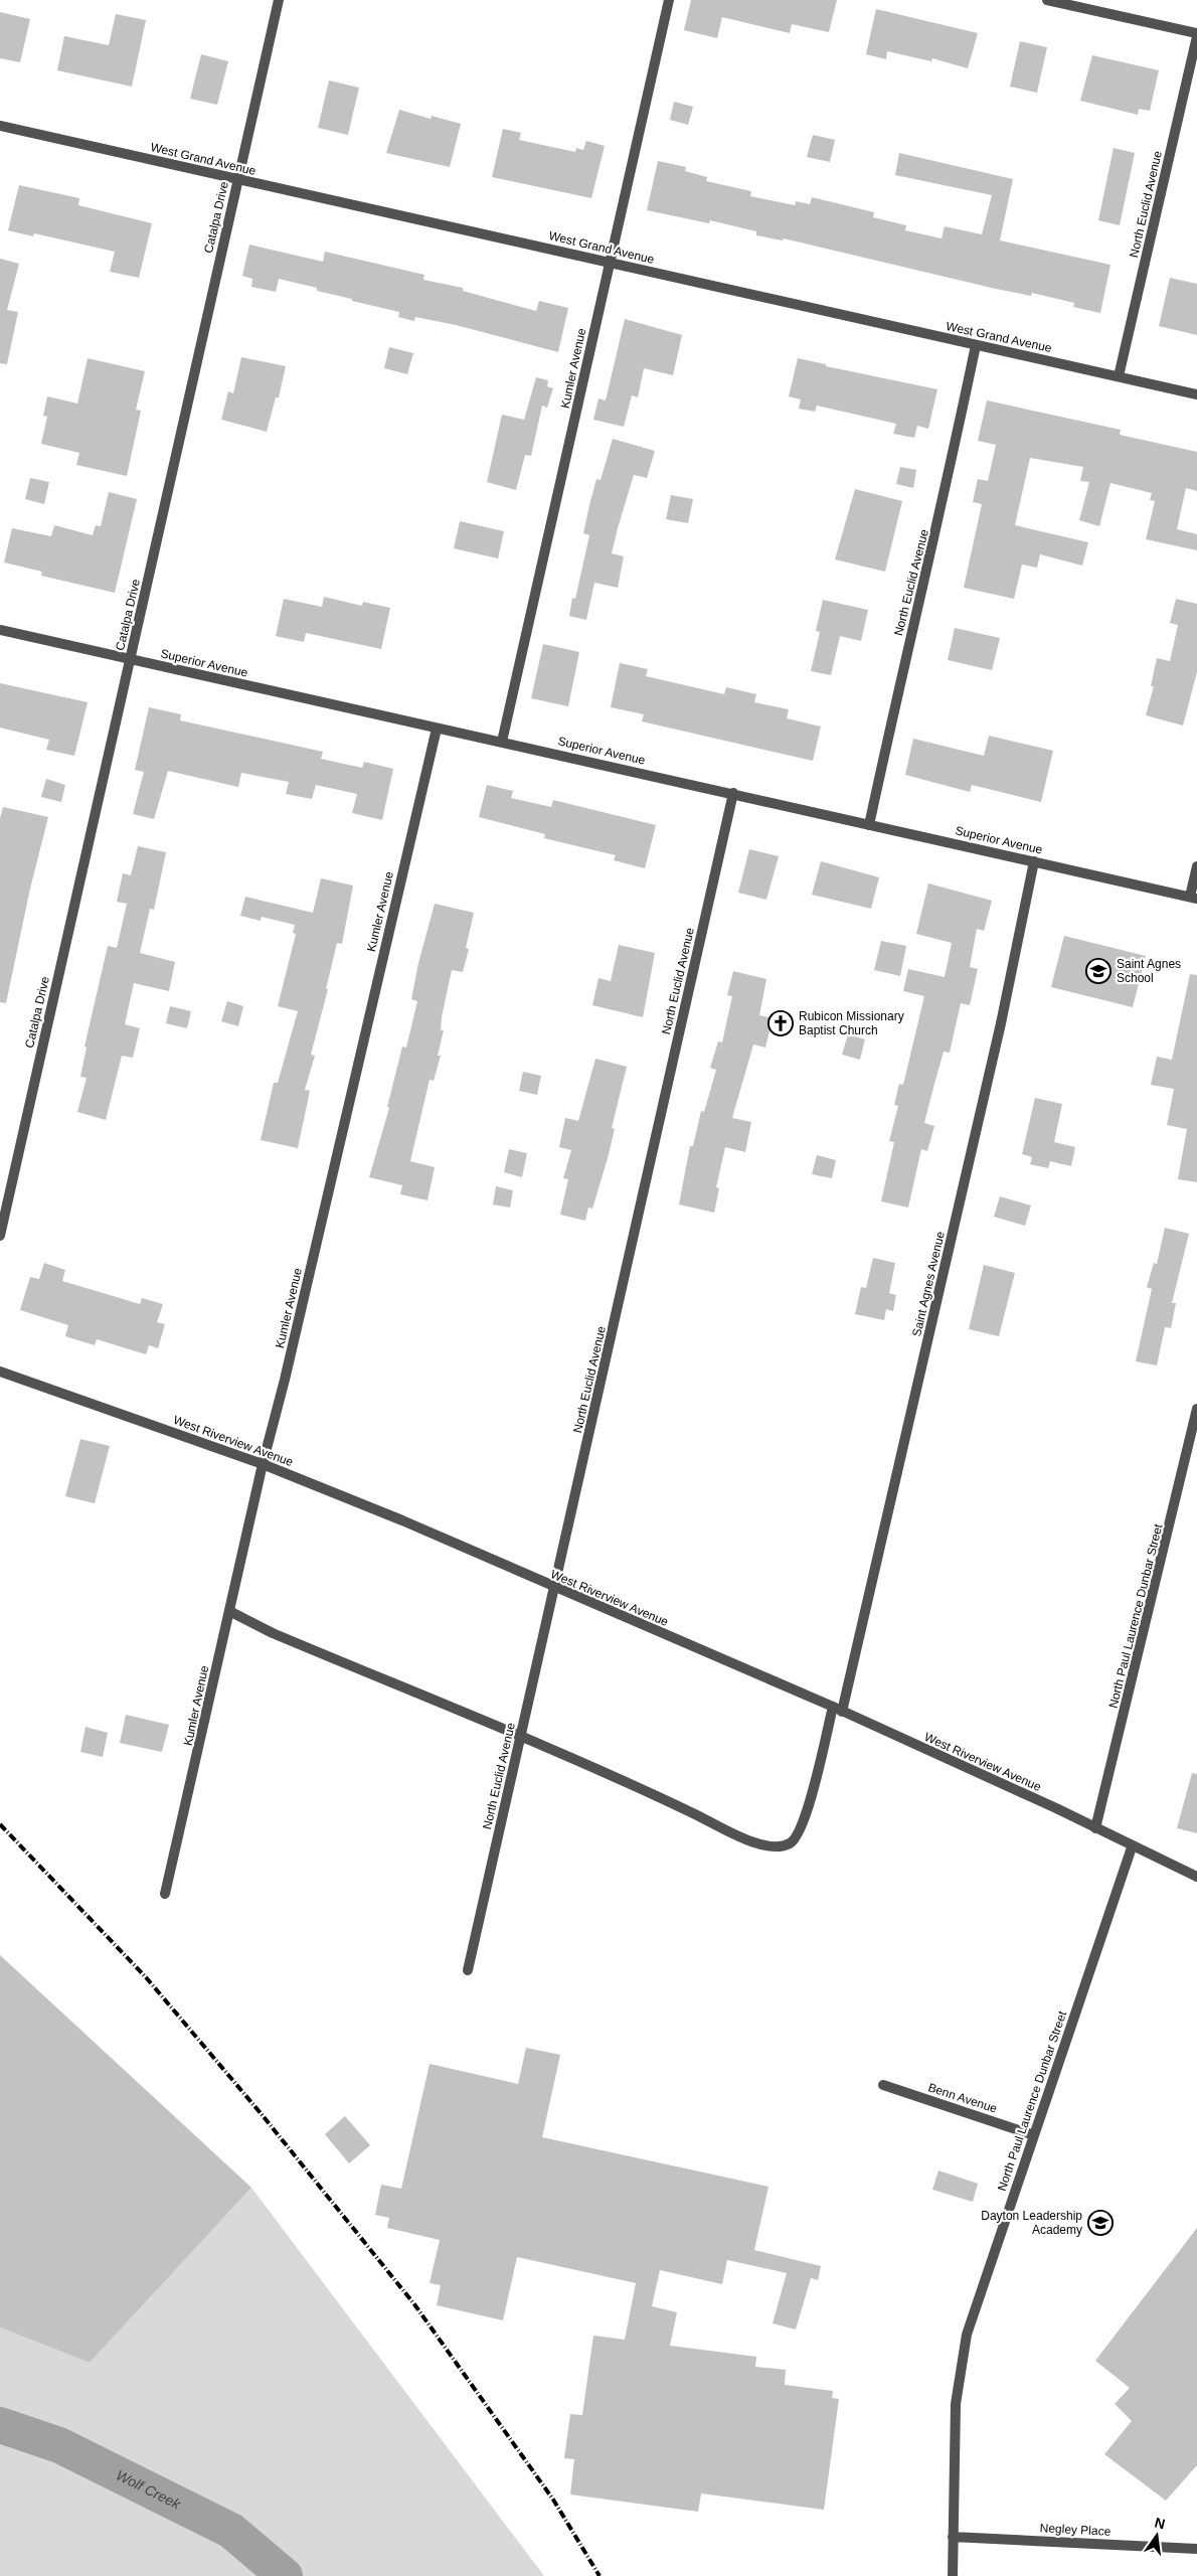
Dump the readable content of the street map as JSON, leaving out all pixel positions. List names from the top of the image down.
{
  "streets": {
    "street": [
      "West Grand Avenue",
      "North Euclid Avenue",
      "Catalpa Drive",
      "Kumler Avenue",
      "Superior Avenue",
      "Saint Agnes Avenue",
      "West Riverview Avenue",
      "North Paul Laurence Dunbar Street",
      "Benn Avenue",
      "Negley Place"
    ]
  },
  "crossings": [
    ["West Grand Avenue", "North Euclid Avenue"],
    ["West Grand Avenue", "Catalpa Drive"],
    ["West Grand Avenue", "Kumler Avenue"],
    ["North Euclid Avenue", "Superior Avenue"],
    ["North Euclid Avenue", "Saint Agnes Avenue"],
    ["North Euclid Avenue", "West Riverview Avenue"],
    ["Catalpa Drive", "Superior Avenue"],
    ["Kumler Avenue", "Superior Avenue"],
    ["Kumler Avenue", "Saint Agnes Avenue"],
    ["Kumler Avenue", "West Riverview Avenue"],
    ["Superior Avenue", "Saint Agnes Avenue"],
    ["Saint Agnes Avenue", "West Riverview Avenue"],
    ["West Riverview Avenue", "North Paul Laurence Dunbar Street"],
    ["North Paul Laurence Dunbar Street", "Benn Avenue"],
    ["North Paul Laurence Dunbar Street", "Negley Place"]
  ],
  "water": ["Wolf Creek"],
  "places": {
    "school or university": ["Saint Agnes School", "Dayton Leadership Academy"],
    "church": ["Rubicon Missionary Baptist Church"]
  },
  "north": "top"
}
